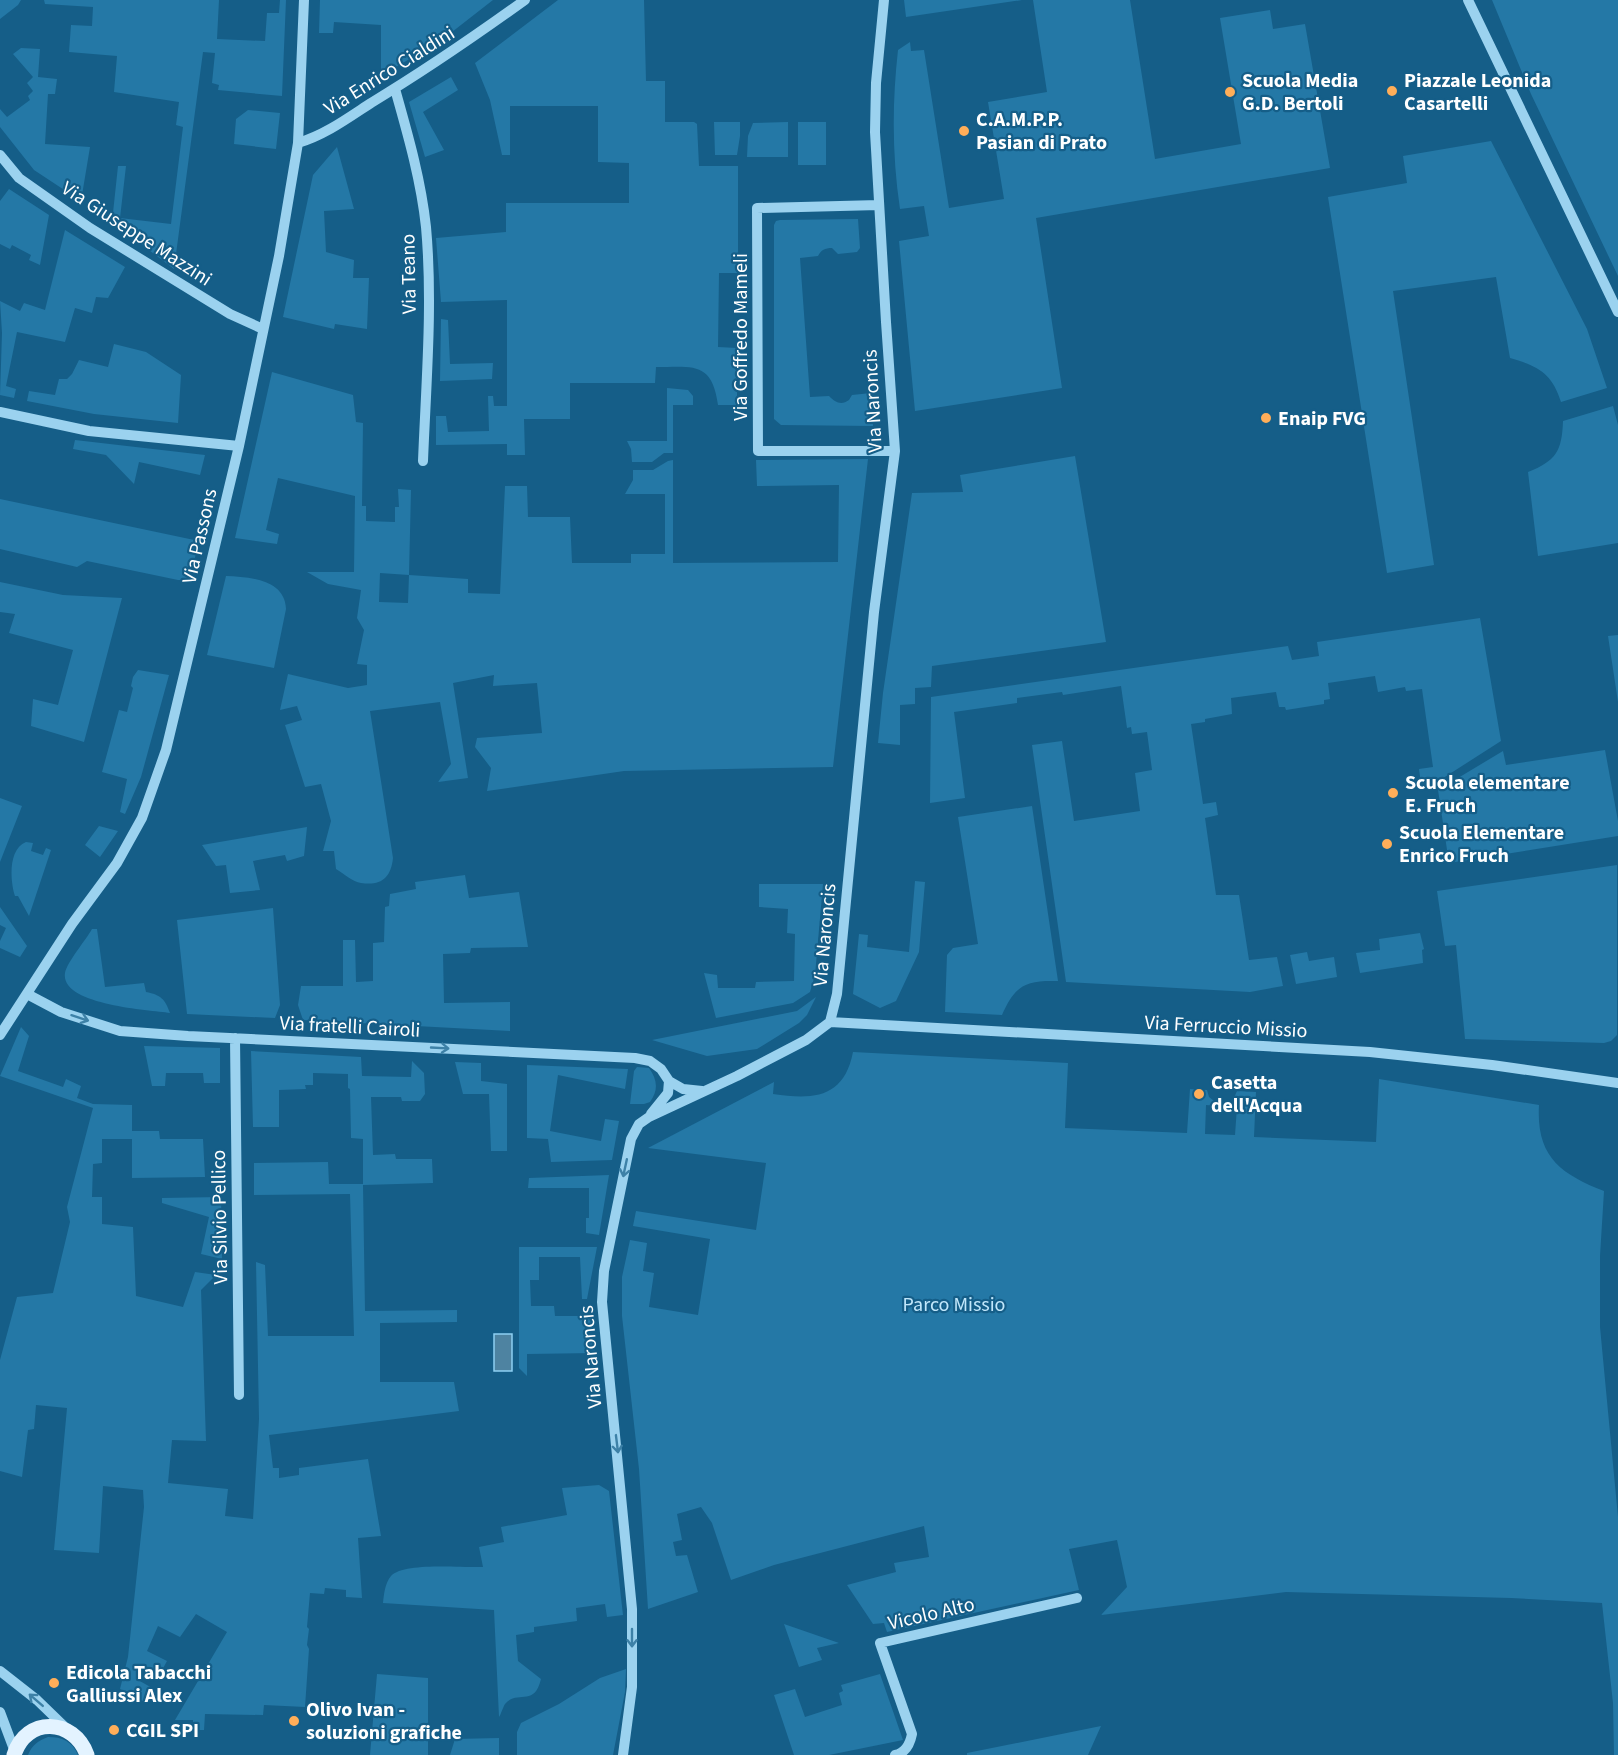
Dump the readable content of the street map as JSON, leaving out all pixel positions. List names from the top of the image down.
{
  "streets": {
    "street": [
      "Via Enrico Cialdini",
      "Via Giuseppe Mazzini",
      "Via Teano",
      "Via Goffredo Mameli",
      "Via Naroncis",
      "Via Passons",
      "Via fratelli Cairoli",
      "Via Ferruccio Missio",
      "Via Silvio Pellico",
      "Vicolo Alto"
    ]
  },
  "crossings": [
    ["Via Enrico Cialdini", "Via Teano"],
    ["Via Enrico Cialdini", "Via Passons"],
    ["Via Giuseppe Mazzini", "Via Passons"],
    ["Via Goffredo Mameli", "Via Naroncis"],
    ["Via Naroncis", "Via fratelli Cairoli"],
    ["Via Naroncis", "Via Ferruccio Missio"],
    ["Via Passons", "Via fratelli Cairoli"],
    ["Via fratelli Cairoli", "Via Silvio Pellico"]
  ],
  "one_way": ["Via fratelli Cairoli"],
  "parks": ["Parco Missio"],
  "places": [
    "Piazzale Leonida Casartelli",
    "Scuola Media G.D. Bertoli",
    "C.A.M.P.P. Pasian di Prato",
    "Enaip FVG",
    "Scuola elementare E. Fruch",
    "Scuola Elementare Enrico Fruch",
    "Casetta dell'Acqua",
    "Edicola Tabacchi Galliussi Alex",
    "Olivo Ivan - soluzioni grafiche",
    "CGIL SPI"
  ]
}
